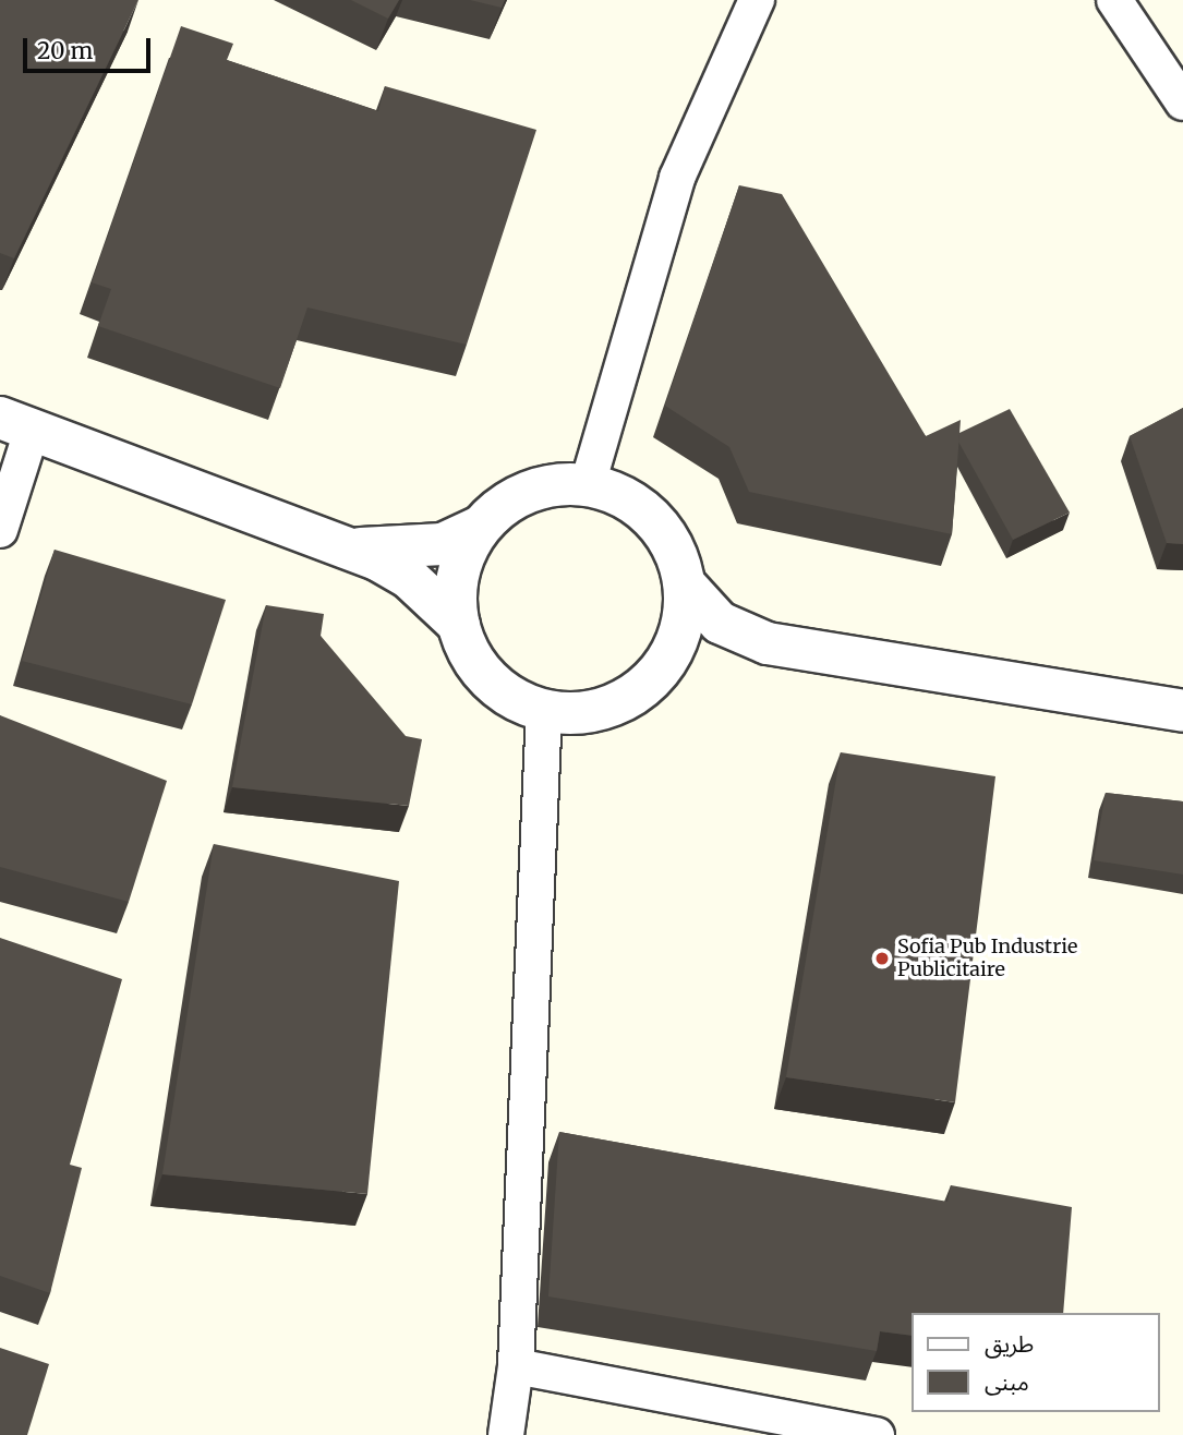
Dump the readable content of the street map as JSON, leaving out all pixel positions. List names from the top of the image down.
{
  "places": ["Sofia Pub Industrie Publicitaire"],
  "legend": ["طريق", "مبنى"],
  "scale_bar": "20 m"
}
